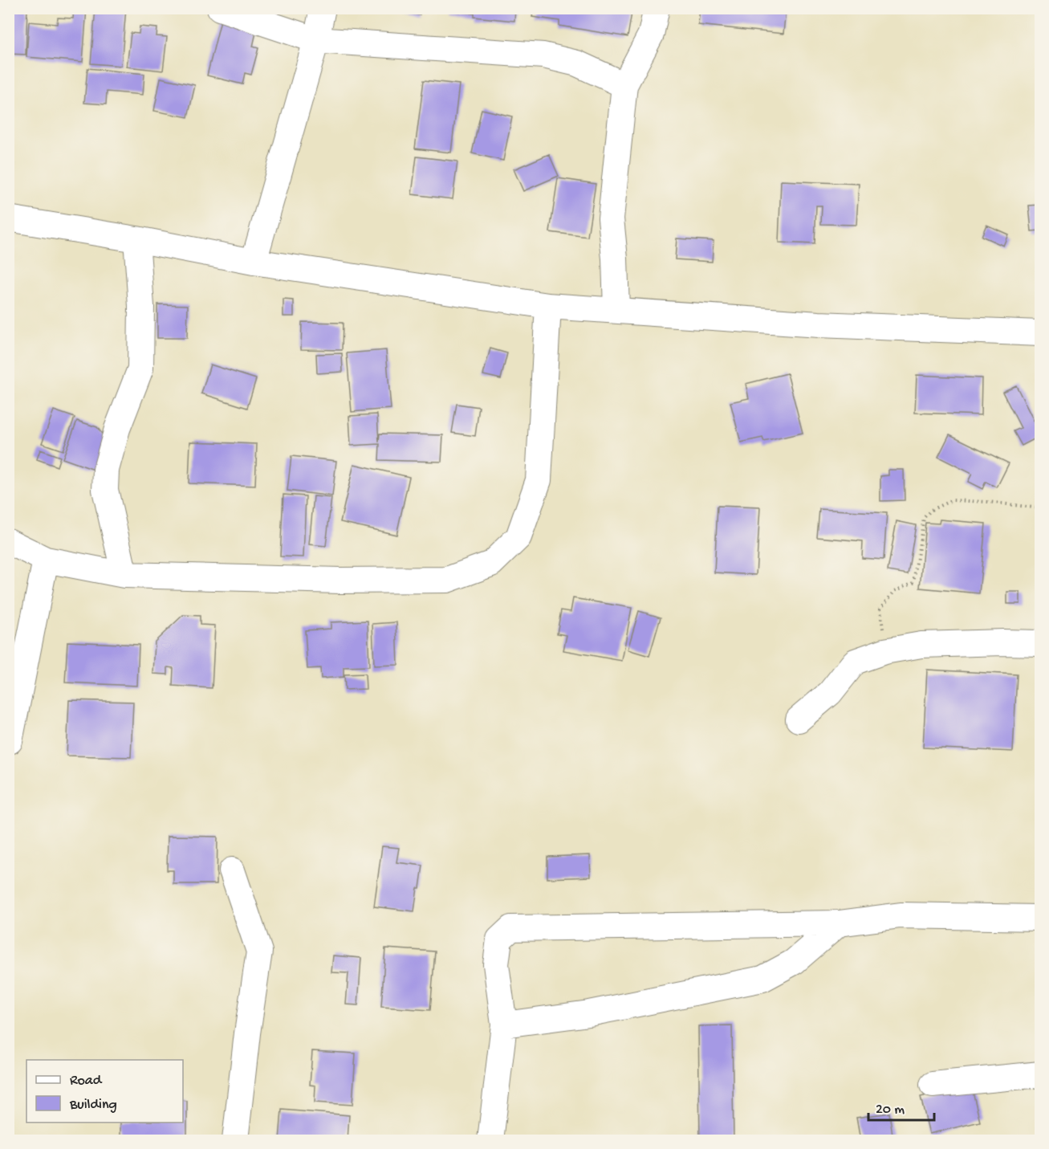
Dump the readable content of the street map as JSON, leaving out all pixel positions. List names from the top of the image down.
{
  "legend": ["Road", "Building"],
  "scale_bar": "20 m"
}
